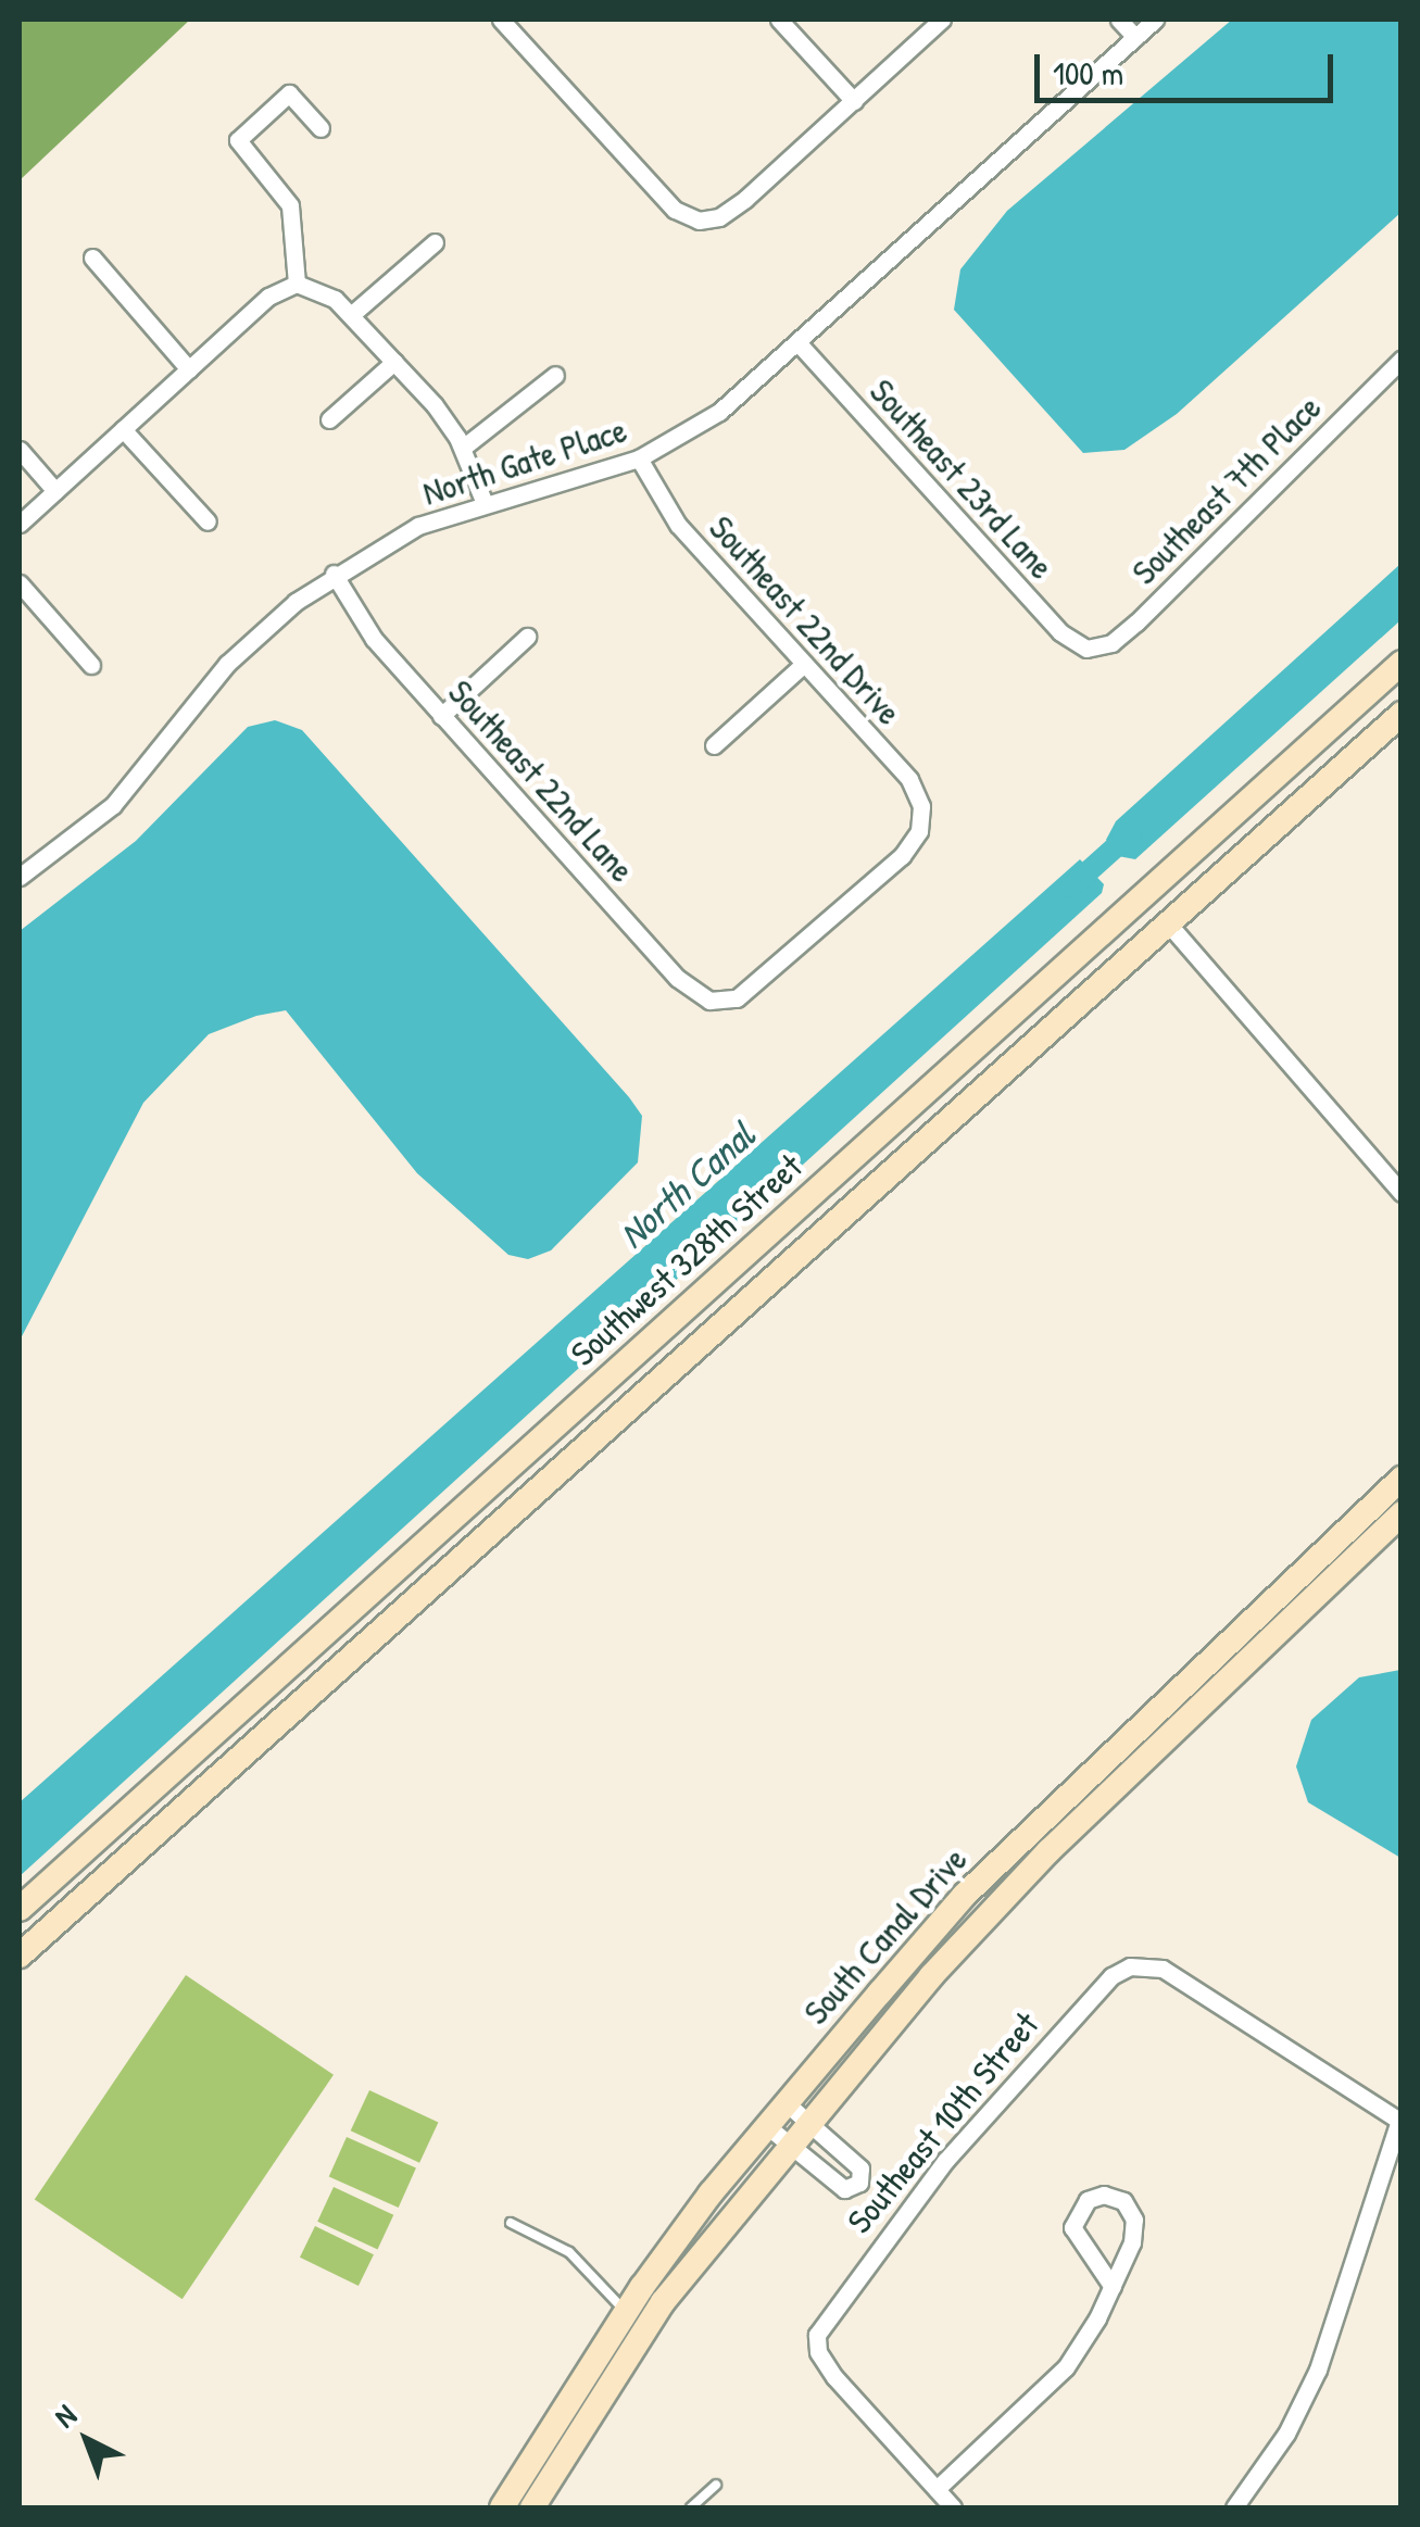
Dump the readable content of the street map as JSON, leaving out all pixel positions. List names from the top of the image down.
{
  "streets": {
    "street": [
      "North Gate Place",
      "Southeast 23rd Lane",
      "Southeast 7th Place",
      "Southeast 22nd Drive",
      "Southeast 22nd Lane",
      "Southwest 328th Street",
      "South Canal Drive",
      "Southeast 10th Street"
    ]
  },
  "crossings": [
    ["North Gate Place", "Southeast 23rd Lane"],
    ["North Gate Place", "Southeast 22nd Drive"],
    ["North Gate Place", "Southeast 22nd Lane"],
    ["Southeast 23rd Lane", "Southeast 7th Place"],
    ["Southeast 22nd Drive", "Southeast 22nd Lane"]
  ],
  "water": ["North Canal"],
  "scale_bar": "100 m",
  "north": "top left"
}
